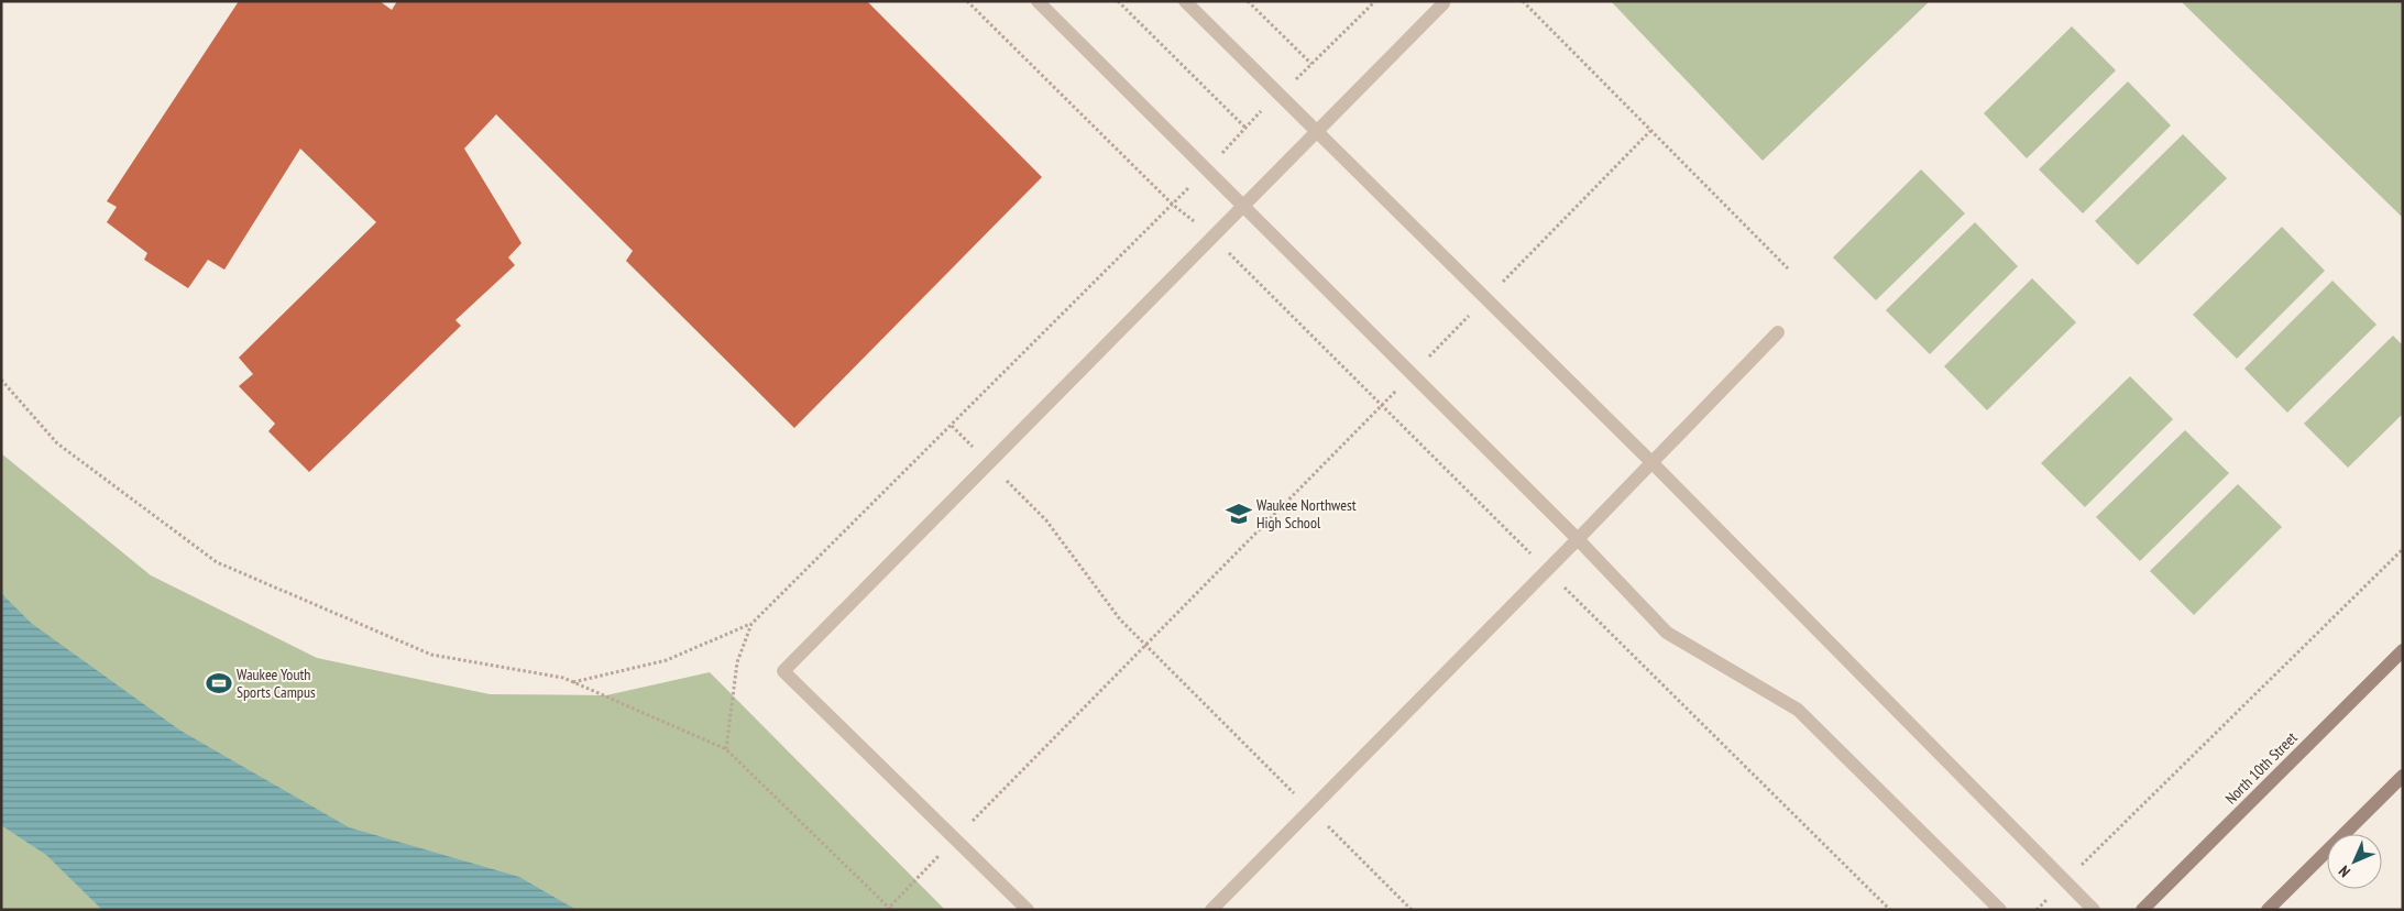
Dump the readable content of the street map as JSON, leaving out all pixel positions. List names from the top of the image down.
{
  "streets": {
    "main road": ["North 10th Street"]
  },
  "places": {
    "school or university": ["Waukee Northwest High School"],
    "sports": ["Waukee Youth Sports Campus"]
  },
  "north": "bottom left"
}
